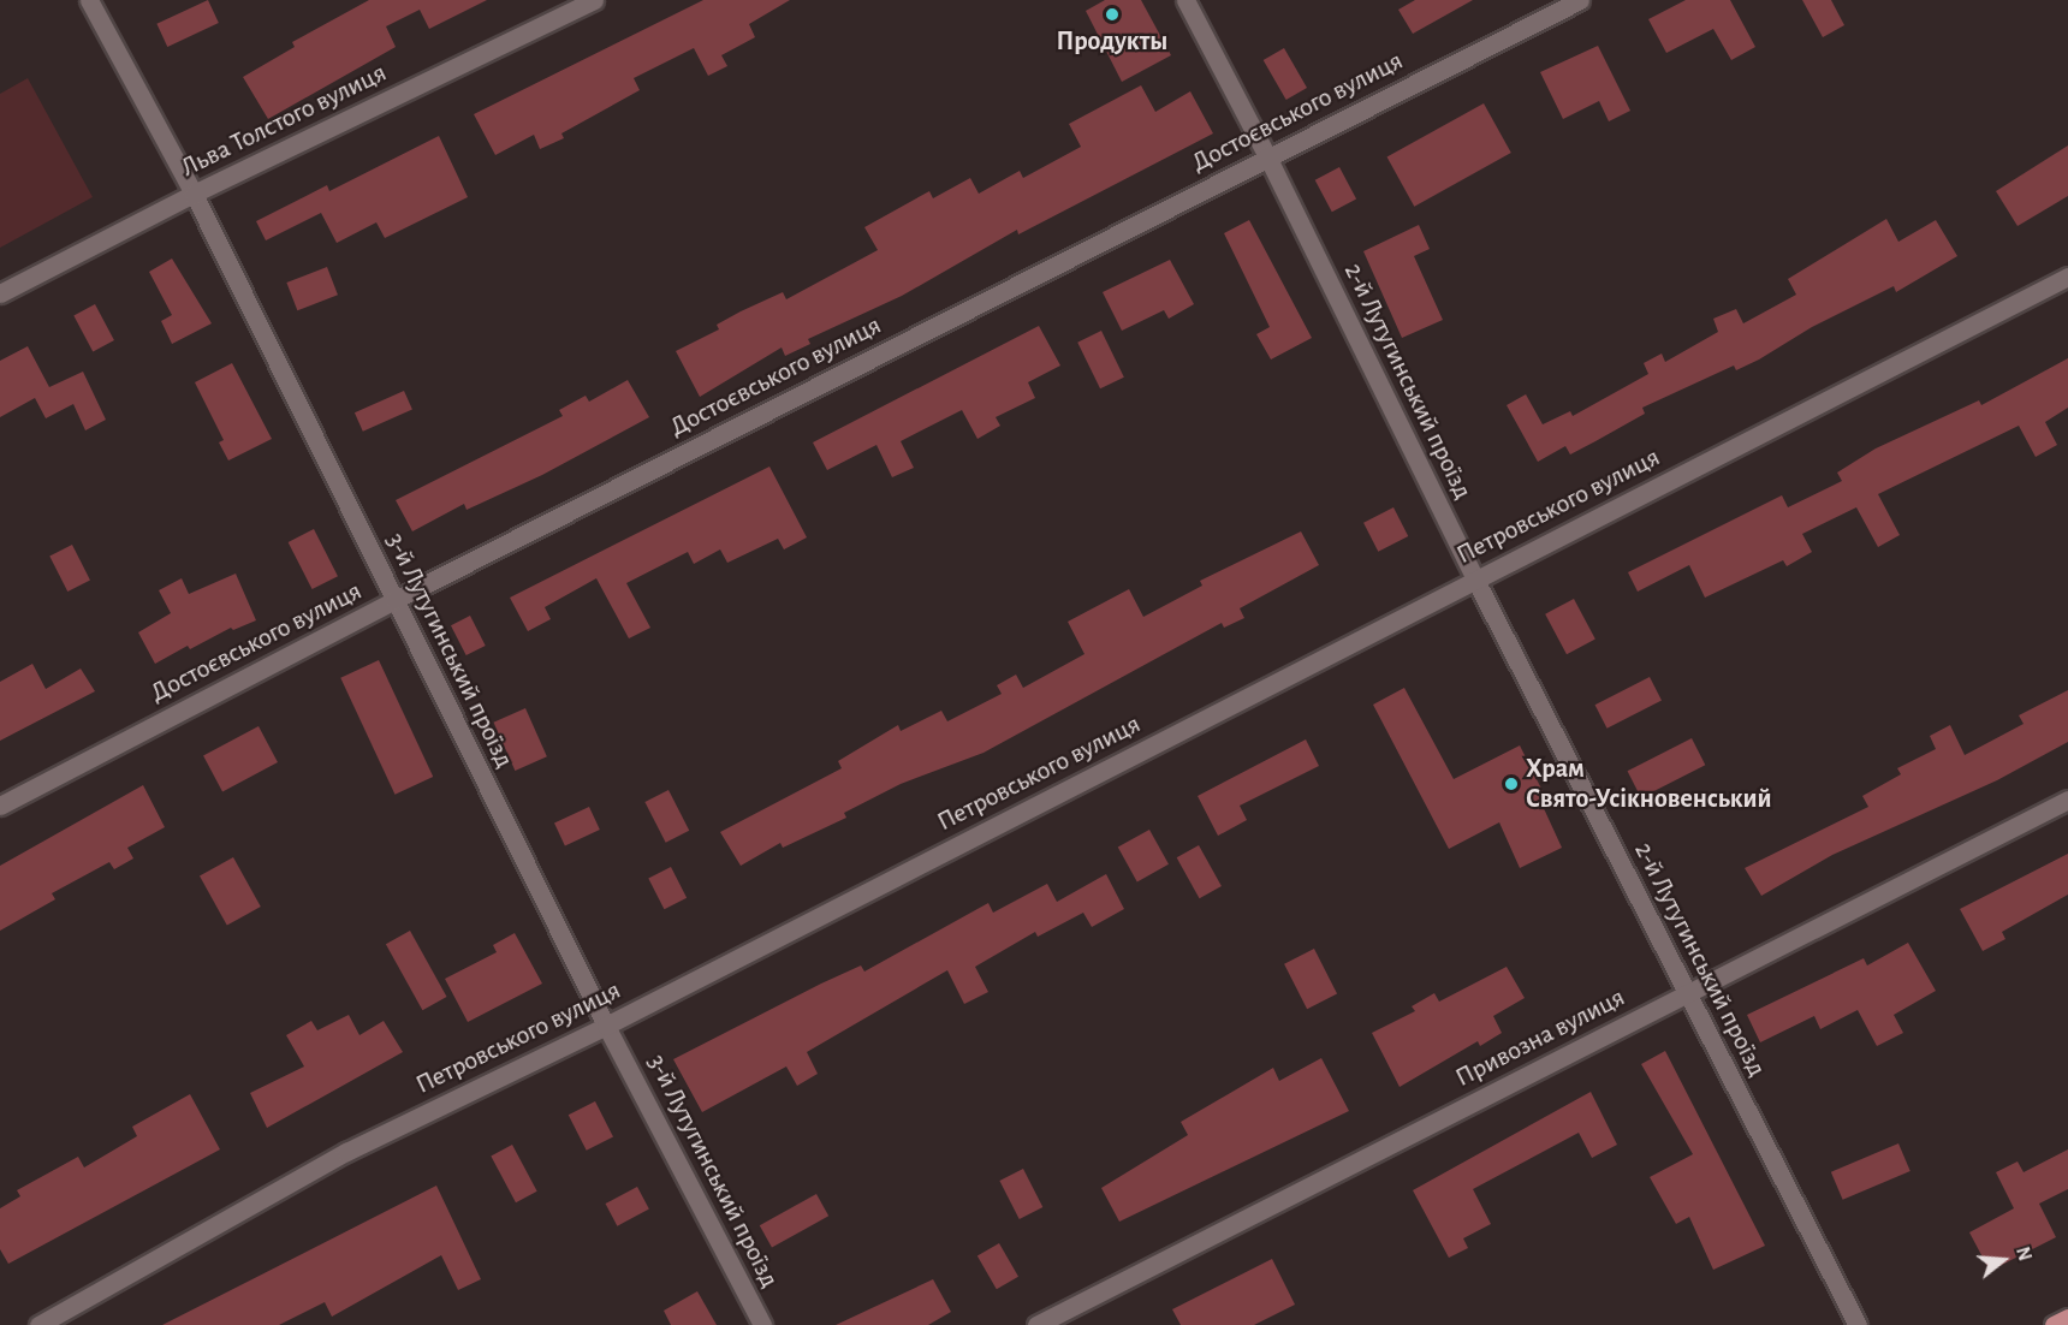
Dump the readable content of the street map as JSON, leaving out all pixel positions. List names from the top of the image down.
{
  "streets": {
    "street": [
      "Достоєвського вулиця",
      "Льва Толстого вулиця",
      "2-й Лутугинський проїзд",
      "Петровського вулиця",
      "3-й Лутугинський проїзд",
      "Привозна вулиця"
    ]
  },
  "crossings": [
    ["Достоєвського вулиця", "2-й Лутугинський проїзд"],
    ["Достоєвського вулиця", "3-й Лутугинський проїзд"],
    ["Льва Толстого вулиця", "3-й Лутугинський проїзд"],
    ["2-й Лутугинський проїзд", "Петровського вулиця"],
    ["2-й Лутугинський проїзд", "Привозна вулиця"],
    ["Петровського вулиця", "3-й Лутугинський проїзд"]
  ],
  "places": ["Продукты", "Храм Свято-Усікновенський"],
  "north": "right"
}
